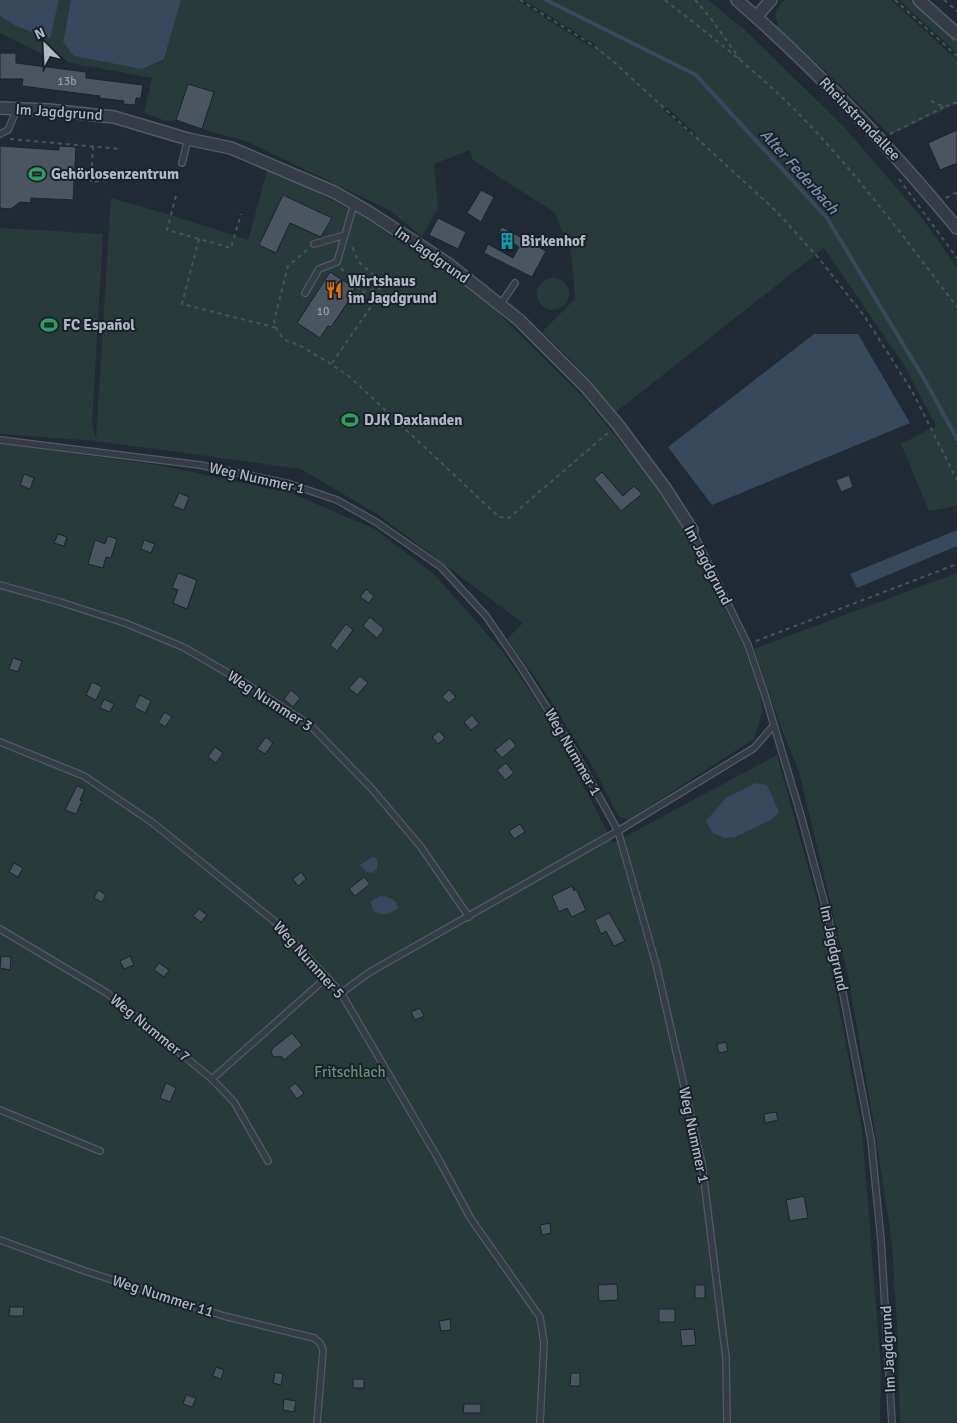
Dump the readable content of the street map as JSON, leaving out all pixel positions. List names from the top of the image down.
{
  "streets": {
    "street": ["Im Jagdgrund", "Rheinstrandallee"],
    "lane": [
      "Weg Nummer 1",
      "Weg Nummer 3",
      "Weg Nummer 5",
      "Weg Nummer 7",
      "Weg Nummer 11"
    ]
  },
  "water": ["Alter Federbach"],
  "parks": ["Fritschlach"],
  "places": {
    "sports": ["Gehörlosenzentrum", "FC Español", "DJK Daxlanden"],
    "building": ["Birkenhof"],
    "restaurant": ["Wirtshaus im Jagdgrund"]
  },
  "house_numbers": ["13b", "10"],
  "north": "top left"
}
